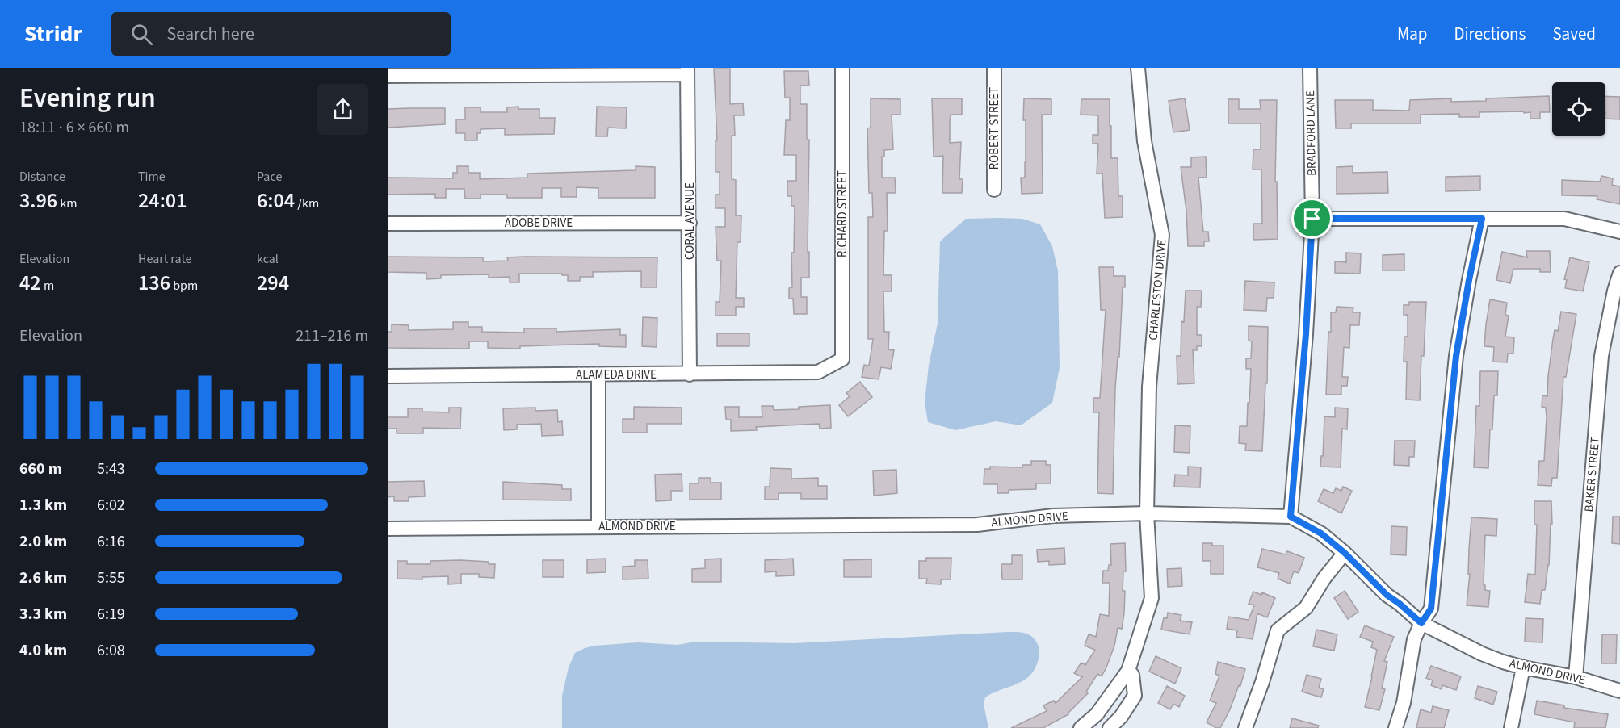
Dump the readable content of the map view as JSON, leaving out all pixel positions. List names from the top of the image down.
{
  "streets": {
    "street": [
      "ROBERT STREET",
      "BRADFORD LANE",
      "RICHARD STREET",
      "CORAL AVENUE",
      "ADOBE DRIVE",
      "CHARLESTON DRIVE",
      "ALAMEDA DRIVE",
      "BAKER STREET",
      "ALMOND DRIVE"
    ]
  },
  "crossings": [
    ["BRADFORD LANE", "ALMOND DRIVE"],
    ["RICHARD STREET", "ALAMEDA DRIVE"],
    ["CORAL AVENUE", "ADOBE DRIVE"],
    ["CORAL AVENUE", "ALAMEDA DRIVE"],
    ["CHARLESTON DRIVE", "ALMOND DRIVE"],
    ["BAKER STREET", "ALMOND DRIVE"]
  ],
  "page": {
    "header": "Stridr",
    "search": "Search here",
    "nav": ["Map", "Directions", "Saved"],
    "heading": ["Evening run", "18:11 · 6 × 660 m"],
    "stats": [
      ["Distance", "3.96 km"],
      ["Time", "24:01"],
      ["Pace", "6:04 /km"],
      ["Elevation", "42 m"],
      ["Heart rate", "136 bpm"],
      ["kcal", "294"]
    ],
    "chart": ["Elevation", "211–216 m"],
    "list": [
      {
        "name": "660 m",
        "note": "5:43"
      },
      {
        "name": "1.3 km",
        "note": "6:02"
      },
      {
        "name": "2.0 km",
        "note": "6:16"
      },
      {
        "name": "2.6 km",
        "note": "5:55"
      },
      {
        "name": "3.3 km",
        "note": "6:19"
      },
      {
        "name": "4.0 km",
        "note": "6:08"
      }
    ]
  }
}
